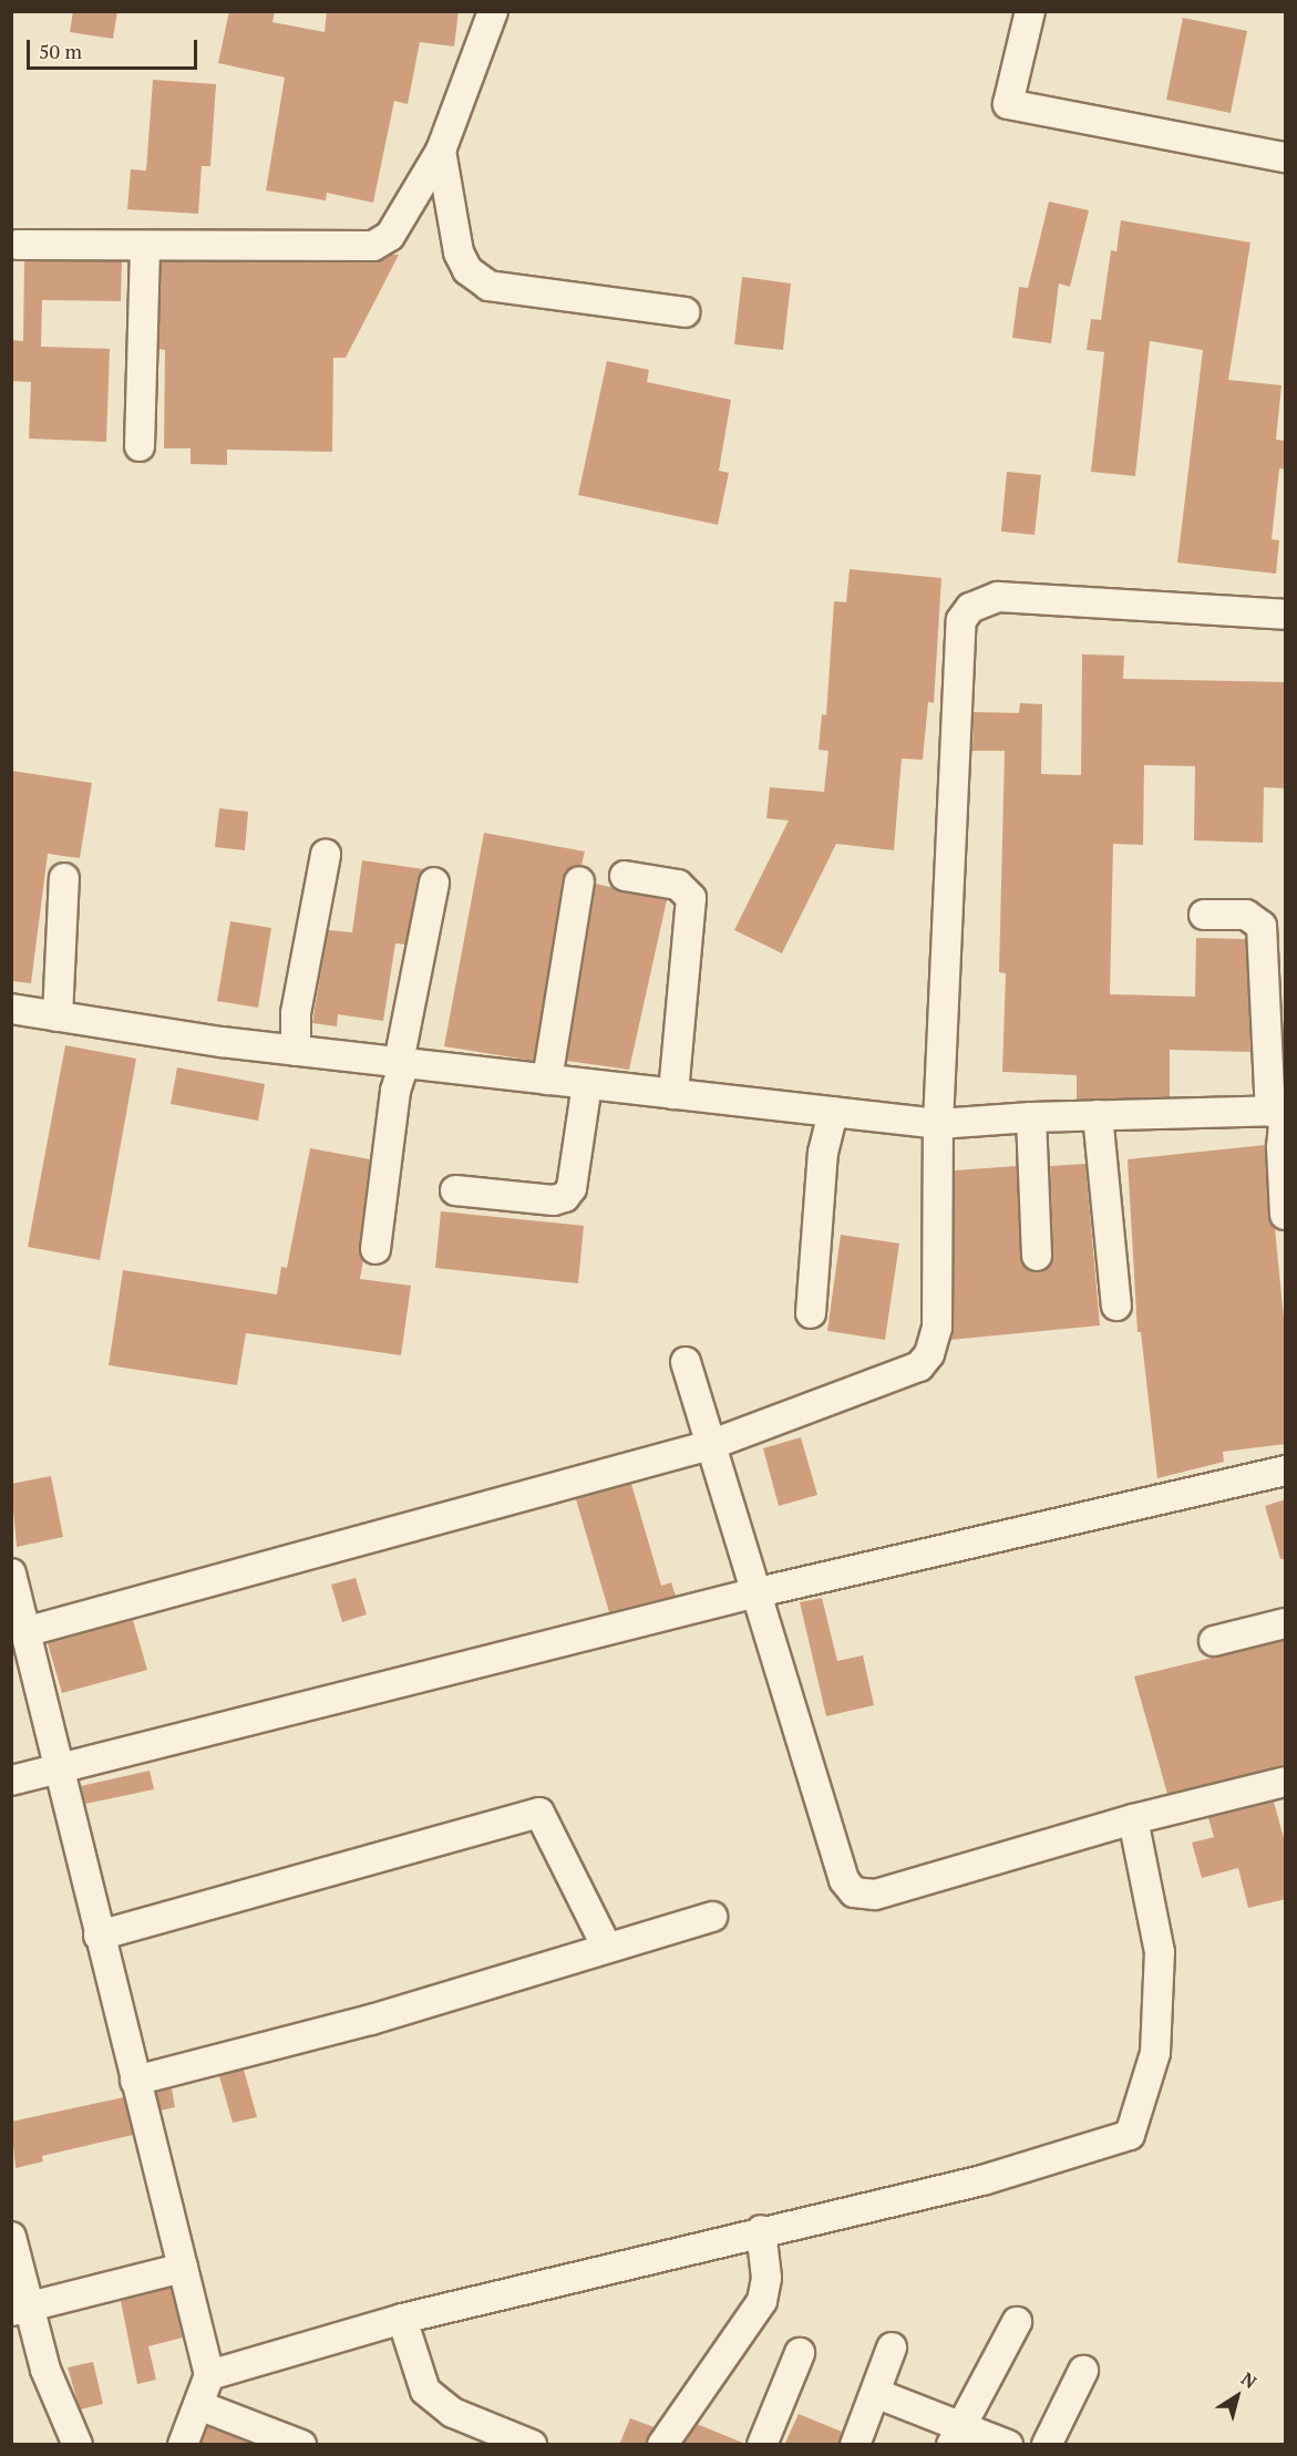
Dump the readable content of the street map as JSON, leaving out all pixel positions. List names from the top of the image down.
{
  "scale_bar": "50 m",
  "north": "top right"
}
